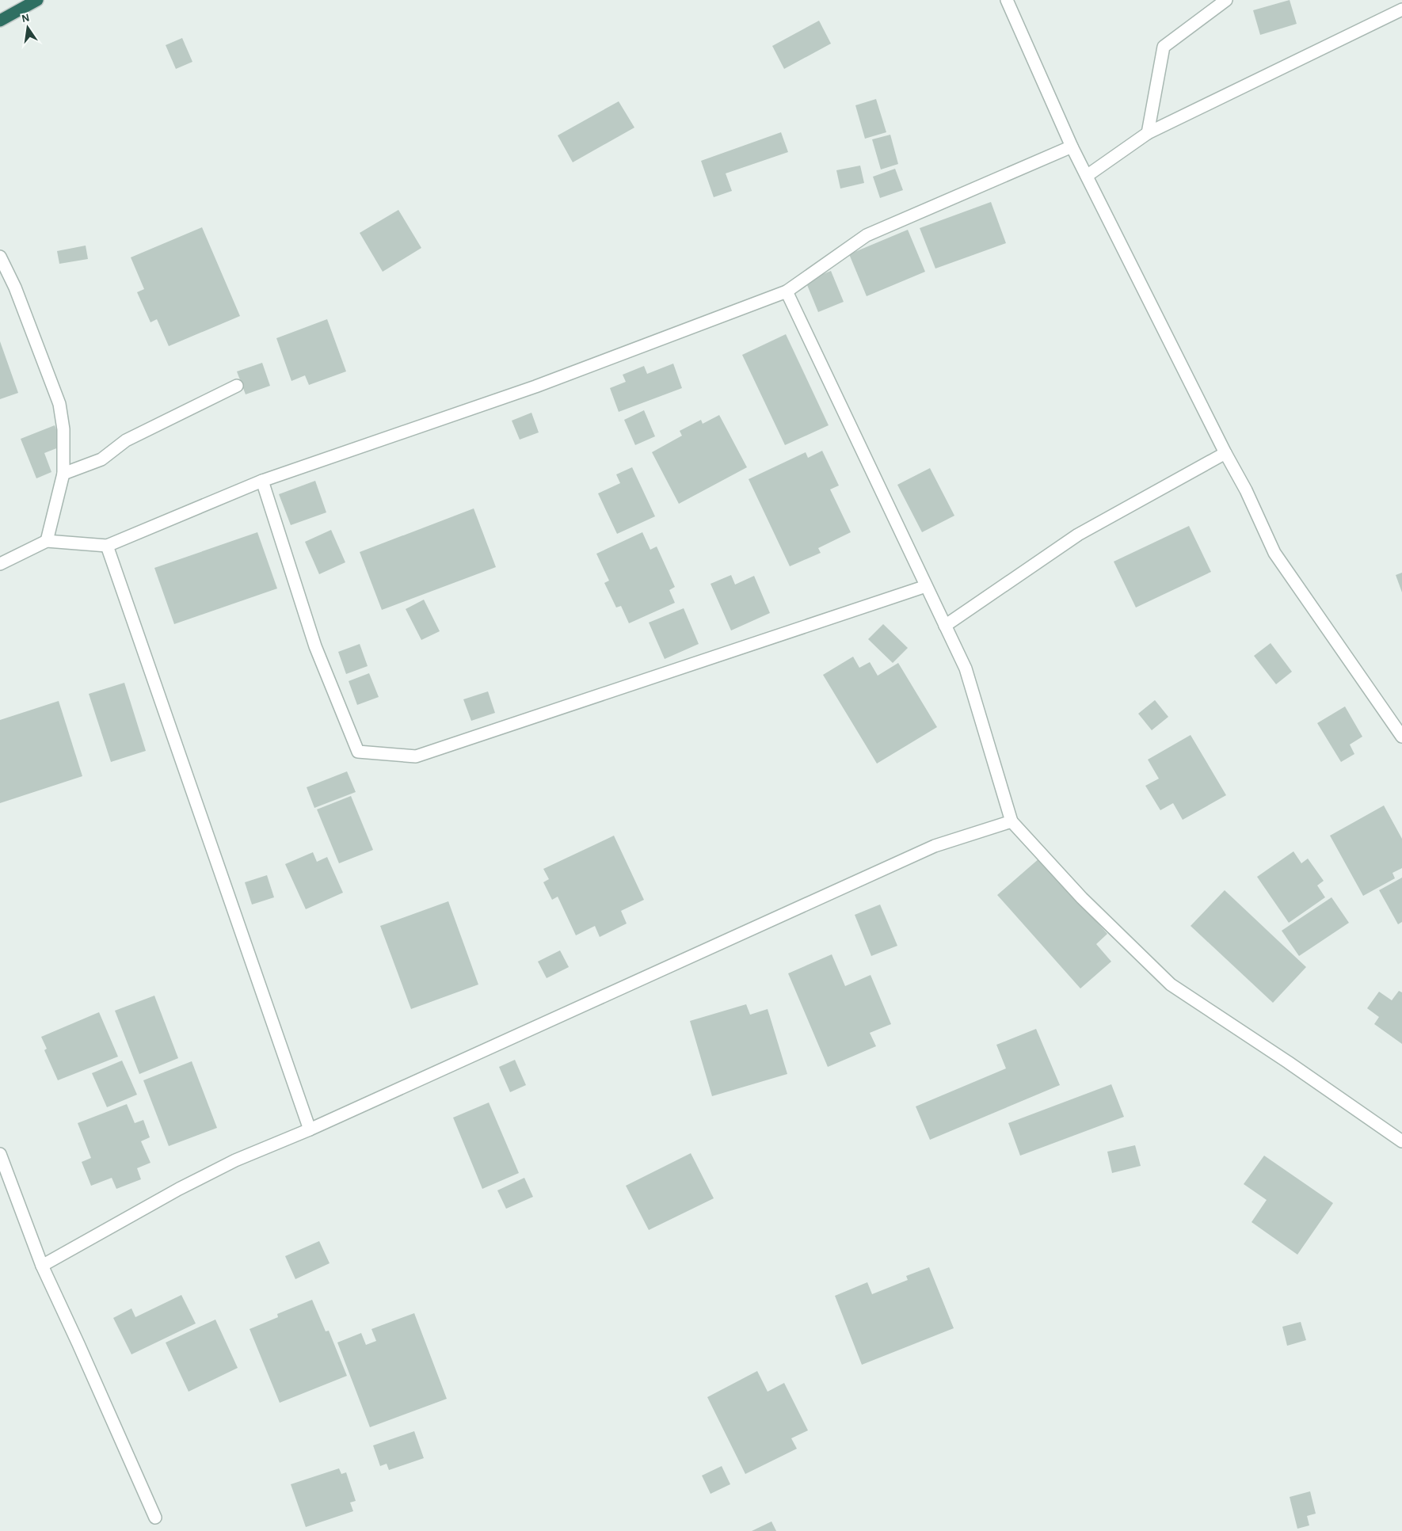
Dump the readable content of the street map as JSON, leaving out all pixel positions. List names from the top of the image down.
{
  "north": "top"
}
